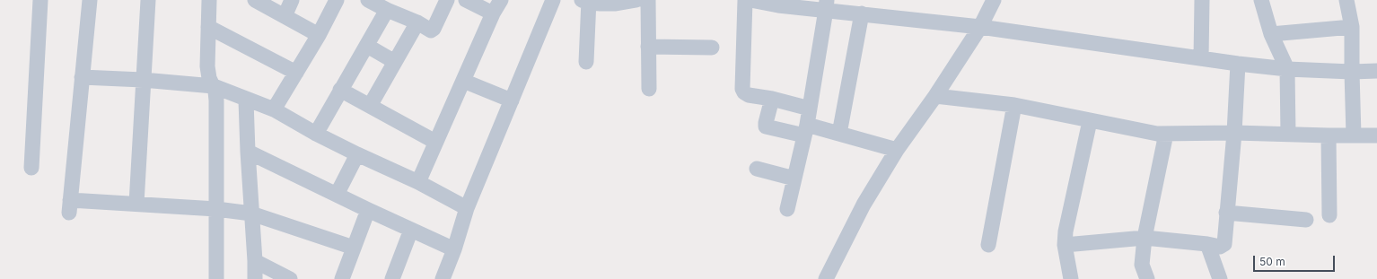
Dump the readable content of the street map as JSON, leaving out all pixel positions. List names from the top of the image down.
{
  "scale_bar": "50 m"
}
